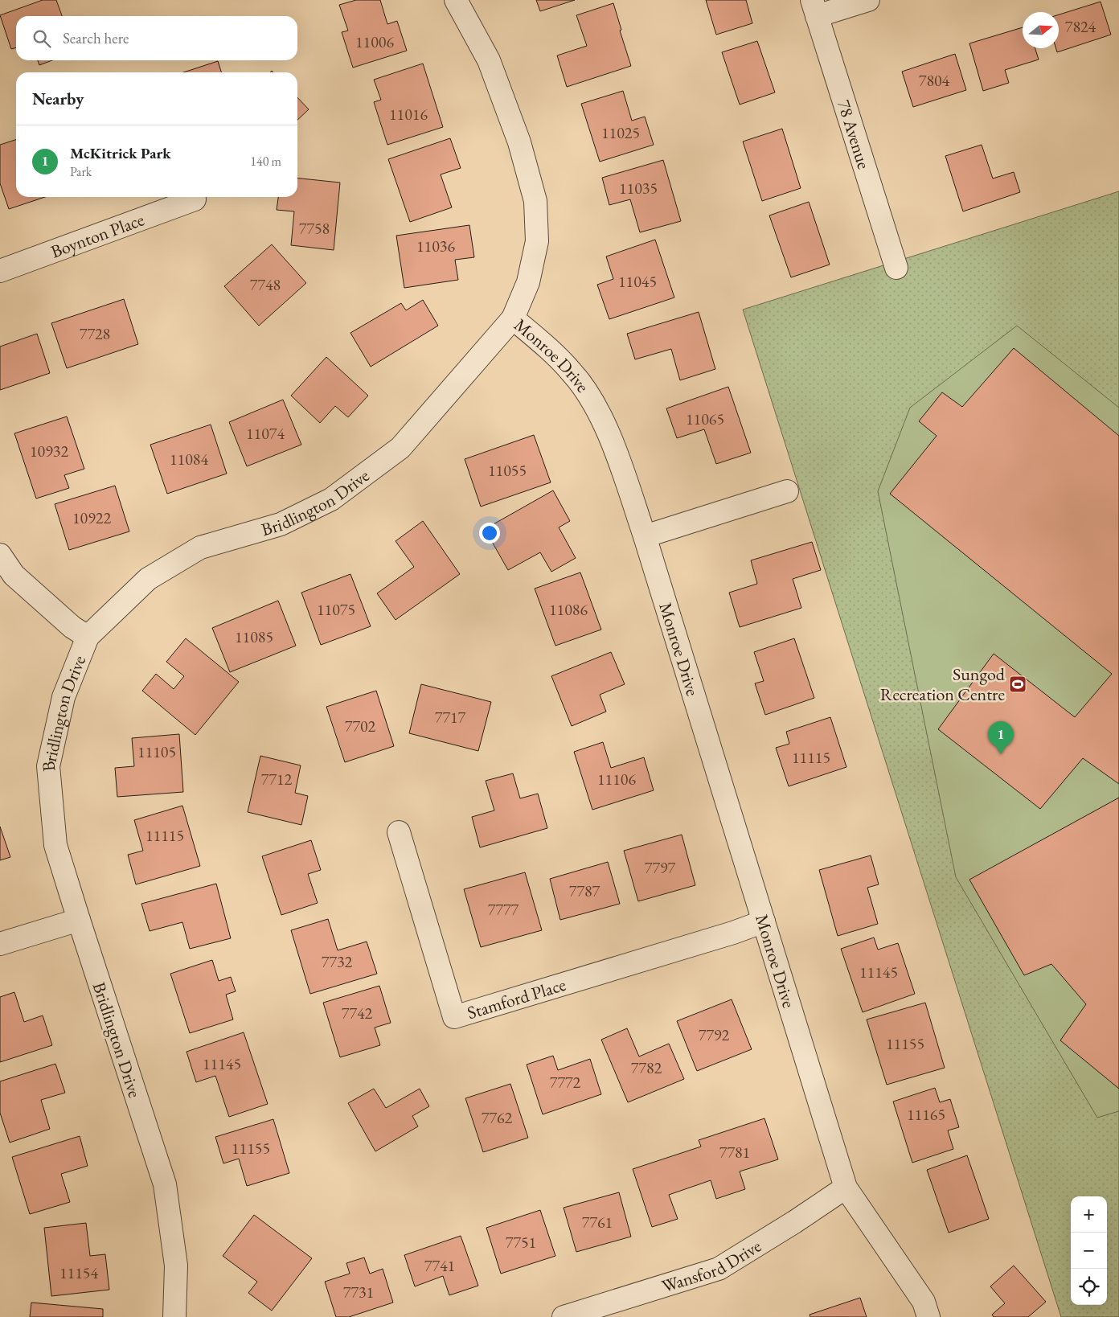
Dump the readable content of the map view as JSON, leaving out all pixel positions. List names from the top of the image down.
{
  "streets": {
    "street": [
      "78 Avenue",
      "Boynton Place",
      "Monroe Drive",
      "Bridlington Drive",
      "Stamford Place",
      "Wansford Drive"
    ]
  },
  "crossings": [
    ["Monroe Drive", "Bridlington Drive"],
    ["Monroe Drive", "Stamford Place"],
    ["Monroe Drive", "Wansford Drive"]
  ],
  "places": {
    "sports": ["Sungod Recreation Centre"]
  },
  "house_numbers": [
    "7824",
    "11006",
    "7804",
    "11016",
    "11025",
    "11035",
    "7758",
    "11036",
    "11045",
    "7748",
    "7728",
    "11065",
    "11074",
    "10932",
    "11084",
    "11055",
    "10922",
    "11075",
    "11086",
    "11085",
    "7717",
    "7702",
    "11105",
    "11115",
    "7712",
    "11106",
    "11115",
    "7797",
    "7787",
    "7777",
    "7732",
    "11145",
    "7742",
    "7792",
    "11155",
    "11145",
    "7782",
    "7772",
    "11165",
    "7762",
    "11155",
    "7781",
    "7761",
    "7751",
    "7741",
    "11154",
    "7731"
  ],
  "north": "right",
  "page": {
    "search": "Search here",
    "heading": "Nearby",
    "list": [
      {
        "mark": "1",
        "name": "McKitrick Park",
        "note": "Park",
        "value": "140 m"
      }
    ],
    "pins": "1",
    "map_buttons": ["+", "−"]
  }
}
